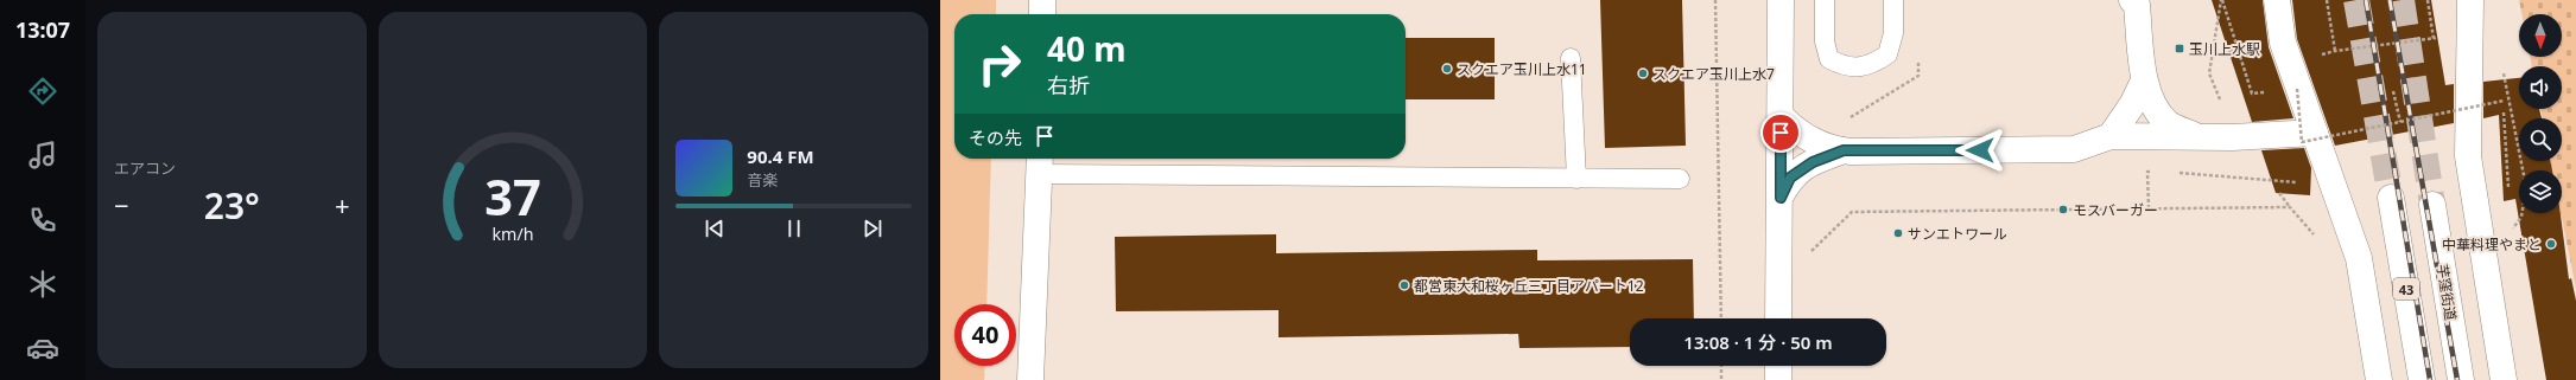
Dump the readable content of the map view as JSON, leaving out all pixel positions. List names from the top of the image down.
{
  "streets": {
    "street": ["43", "芋窪街道"]
  },
  "places": {
    "transit": ["玉川上水駅"],
    "other": [
      "スクエア玉川上水11",
      "スクエア玉川上水7",
      "モスバーガー",
      "サンエトワール",
      "中華料理やまと",
      "都営東大和桜ヶ丘三丁目アパート12"
    ]
  },
  "north": "bottom",
  "page": {
    "tabs": "13:07",
    "tile": "エアコン",
    "turn": ["40 m", "右折"],
    "then": "その先",
    "song": ["90.4 FM", "音楽"],
    "heat": ["−", "23°", "+"],
    "limit": "40",
    "trip": "13:08 · 1 分 · 50 m",
    "gauge": ["37", "km/h"]
  }
}
